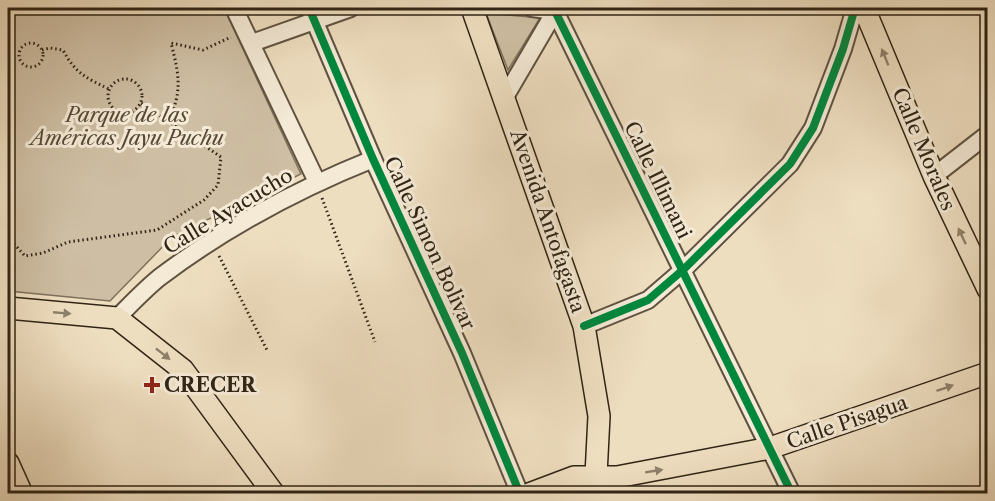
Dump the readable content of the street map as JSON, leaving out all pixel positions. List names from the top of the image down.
{
  "streets": {
    "main road": ["Calle Morales", "Avenida Antofagasta", "Calle Pisagua"],
    "street": ["Calle Illimani", "Calle Ayacucho", "Calle Simon Bolivar"]
  },
  "crossings": [
    ["Calle Illimani", "Calle Pisagua"],
    ["Calle Ayacucho", "Calle Simon Bolivar"],
    ["Avenida Antofagasta", "Calle Pisagua"]
  ],
  "one_way": ["Calle Morales", "Calle Pisagua"],
  "parks": ["Parque de las Américas Jayu Puchu"],
  "places": {
    "health": ["CRECER"]
  }
}
